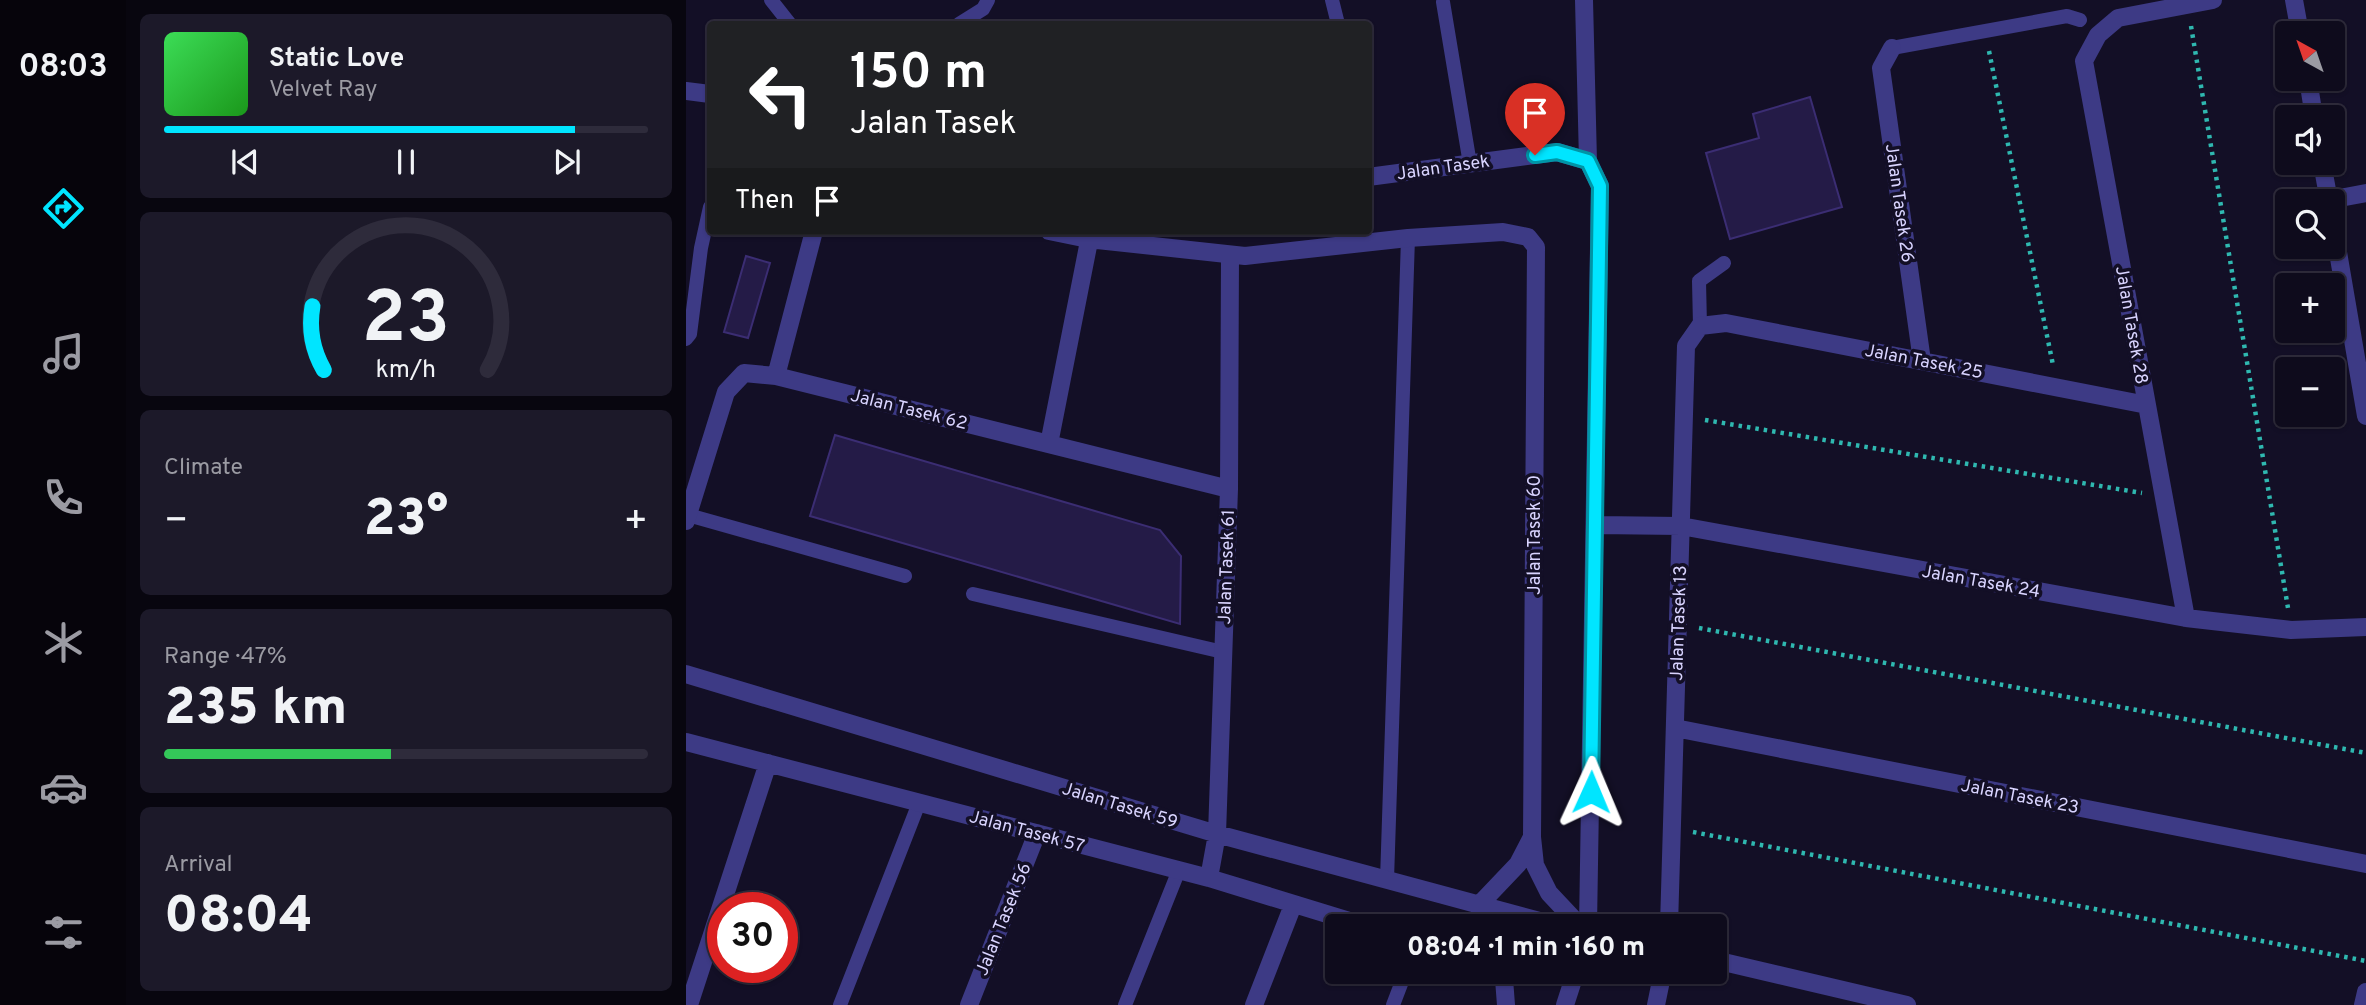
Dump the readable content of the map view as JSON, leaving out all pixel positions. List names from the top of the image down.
{
  "streets": {
    "street": [
      "Jalan Tasek",
      "Jalan Tasek 26",
      "Jalan Tasek 28",
      "Jalan Tasek 25",
      "Jalan Tasek 62",
      "Jalan Tasek 60",
      "Jalan Tasek 61",
      "Jalan Tasek 24",
      "Jalan Tasek 13",
      "Jalan Tasek 23",
      "Jalan Tasek 59",
      "Jalan Tasek 57",
      "Jalan Tasek 56"
    ]
  },
  "crossings": [
    ["Jalan Tasek 26", "Jalan Tasek 25"],
    ["Jalan Tasek 28", "Jalan Tasek 25"],
    ["Jalan Tasek 28", "Jalan Tasek 24"],
    ["Jalan Tasek 25", "Jalan Tasek 13"],
    ["Jalan Tasek 62", "Jalan Tasek 61"],
    ["Jalan Tasek 61", "Jalan Tasek 59"],
    ["Jalan Tasek 61", "Jalan Tasek 57"],
    ["Jalan Tasek 24", "Jalan Tasek 13"],
    ["Jalan Tasek 13", "Jalan Tasek 23"],
    ["Jalan Tasek 57", "Jalan Tasek 56"]
  ],
  "north": "top left",
  "page": {
    "tabs": "08:03",
    "map_buttons": ["+", "−"],
    "turn": ["150 m", "Jalan Tasek"],
    "song": ["Static Love", "Velvet Ray"],
    "then": "Then",
    "tile": [
      "Climate",
      ["Range · 47%", "235 km"],
      ["Arrival", "08:04"]
    ],
    "heat": ["−", "23°", "+"],
    "limit": "30",
    "trip": "08:04 · 1 min · 160 m",
    "gauge": ["23", "km/h"]
  }
}
